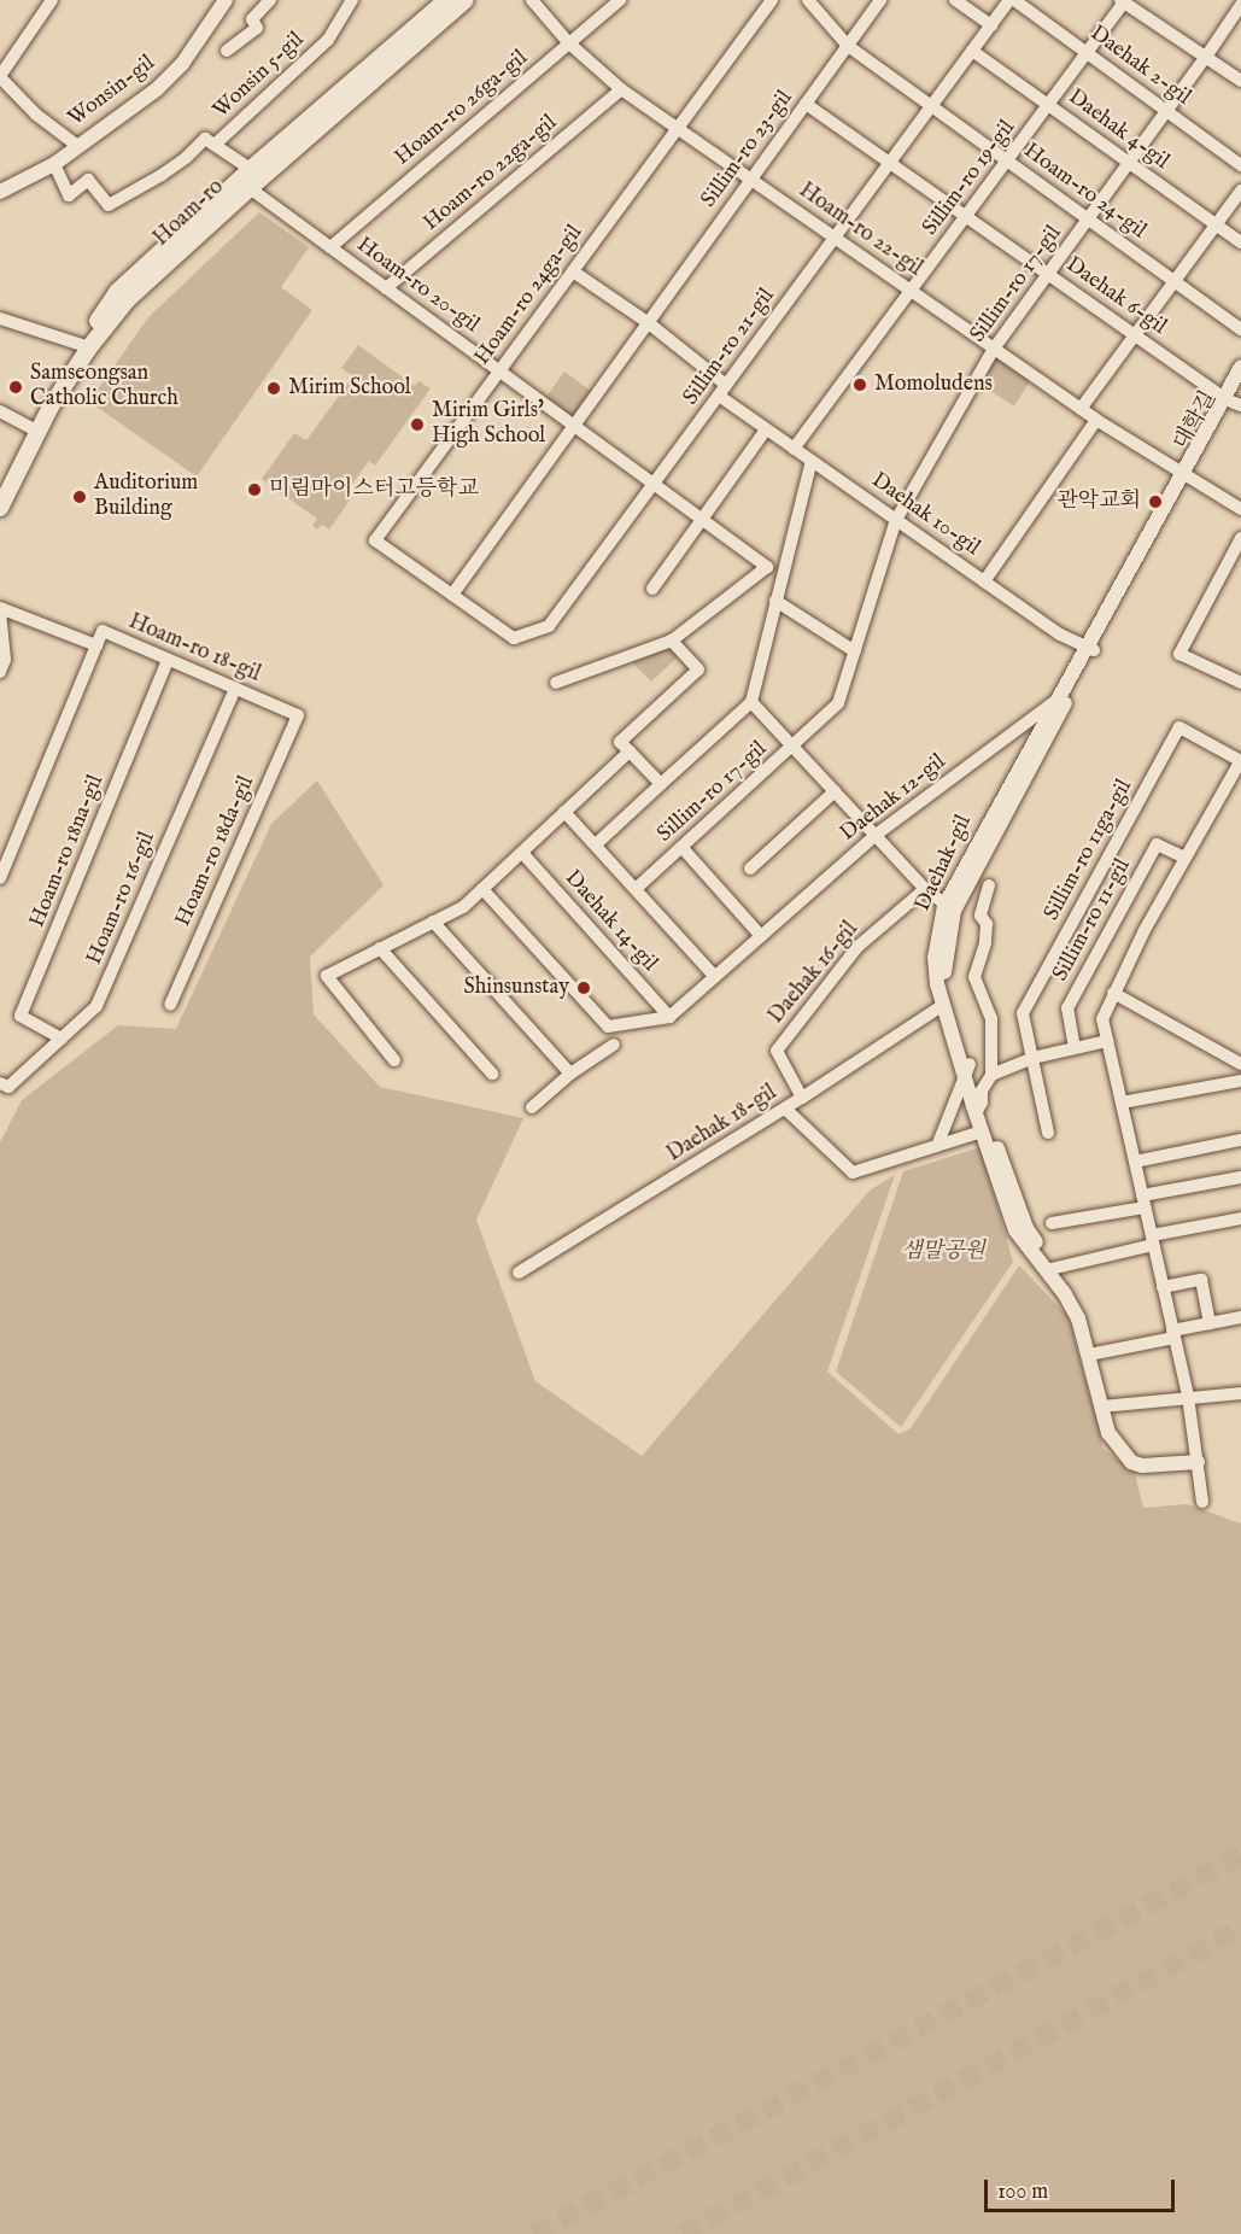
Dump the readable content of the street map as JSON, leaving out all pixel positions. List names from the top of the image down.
{
  "streets": {
    "main road": ["Hoam-ro"],
    "street": [
      "Daehak 2-gil",
      "Wonsin 5-gil",
      "Wonsin-gil",
      "Hoam-ro 26ga-gil",
      "Daehak 4-gil",
      "Sillim-ro 23-gil",
      "Hoam-ro 22ga-gil",
      "Sillim-ro 19-gil",
      "Hoam-ro 24-gil",
      "Hoam-ro 22-gil",
      "Sillim-ro 17-gil",
      "Hoam-ro 20-gil",
      "Hoam-ro 24ga-gil",
      "Daehak 6-gil",
      "Sillim-ro 21-gil",
      "대학길",
      "Daehak 10-gil",
      "Hoam-ro 18-gil",
      "Daehak 12-gil",
      "Sillim-ro 11ga-gil",
      "Hoam-ro 18na-gil",
      "Hoam-ro 18da-gil",
      "Daehak-gil",
      "Hoam-ro 16-gil",
      "Sillim-ro 11-gil",
      "Daehak 14-gil",
      "Daehak 16-gil",
      "Daehak 18-gil"
    ]
  },
  "crossings": [
    ["Daehak 2-gil", "Sillim-ro 19-gil"],
    ["Daehak 2-gil", "Sillim-ro 17-gil"],
    ["Daehak 2-gil", "Sillim-ro 21-gil"],
    ["Wonsin 5-gil", "Hoam-ro 20-gil"],
    ["Hoam-ro 26ga-gil", "Hoam-ro 22-gil"],
    ["Hoam-ro 26ga-gil", "Hoam-ro 20-gil"],
    ["Daehak 4-gil", "Sillim-ro 19-gil"],
    ["Daehak 4-gil", "Sillim-ro 17-gil"],
    ["Daehak 4-gil", "Sillim-ro 21-gil"],
    ["Sillim-ro 23-gil", "Hoam-ro 24-gil"],
    ["Sillim-ro 23-gil", "Hoam-ro 22-gil"],
    ["Sillim-ro 23-gil", "Hoam-ro 20-gil"],
    ["Sillim-ro 23-gil", "Hoam-ro 24ga-gil"],
    ["Sillim-ro 23-gil", "Daehak 6-gil"],
    ["Sillim-ro 23-gil", "Sillim-ro 21-gil"],
    ["Hoam-ro 22ga-gil", "Hoam-ro 22-gil"],
    ["Hoam-ro 22ga-gil", "Hoam-ro 20-gil"],
    ["Sillim-ro 19-gil", "Hoam-ro 24-gil"],
    ["Sillim-ro 19-gil", "Hoam-ro 22-gil"],
    ["Sillim-ro 19-gil", "Daehak 6-gil"],
    ["Sillim-ro 19-gil", "Daehak 10-gil"],
    ["Hoam-ro 24-gil", "Sillim-ro 17-gil"],
    ["Hoam-ro 24-gil", "Sillim-ro 21-gil"],
    ["Hoam-ro", "Hoam-ro 20-gil"],
    ["Hoam-ro 22-gil", "Sillim-ro 17-gil"],
    ["Hoam-ro 22-gil", "Hoam-ro 24ga-gil"],
    ["Hoam-ro 22-gil", "Sillim-ro 21-gil"],
    ["Hoam-ro 22-gil", "Daehak-gil"],
    ["Sillim-ro 17-gil", "Daehak 6-gil"],
    ["Sillim-ro 17-gil", "Daehak 10-gil"],
    ["Sillim-ro 17-gil", "Daehak 14-gil"],
    ["Hoam-ro 20-gil", "Hoam-ro 24ga-gil"],
    ["Hoam-ro 20-gil", "Sillim-ro 21-gil"],
    ["Hoam-ro 24ga-gil", "Sillim-ro 21-gil"],
    ["Daehak 6-gil", "Sillim-ro 21-gil"],
    ["Daehak 6-gil", "대학길"],
    ["Daehak 6-gil", "Daehak-gil"],
    ["Sillim-ro 21-gil", "Daehak 10-gil"],
    ["대학길", "Daehak-gil"],
    ["Daehak 10-gil", "Daehak-gil"],
    ["Hoam-ro 18-gil", "Hoam-ro 18na-gil"],
    ["Hoam-ro 18-gil", "Hoam-ro 18da-gil"],
    ["Hoam-ro 18-gil", "Hoam-ro 16-gil"],
    ["Daehak 12-gil", "Daehak-gil"],
    ["Daehak 12-gil", "Daehak 14-gil"],
    ["Hoam-ro 18na-gil", "Hoam-ro 16-gil"],
    ["Daehak-gil", "Daehak 18-gil"],
    ["Daehak 16-gil", "Daehak 18-gil"]
  ],
  "parks": ["샘말공원"],
  "places": [
    "Momoludens",
    "Samseongsan Catholic Church",
    "Mirim School",
    "Mirim Girls' High School",
    "미림마이스터고등학교",
    "Auditorium Building",
    "관악교회",
    "Shinsunstay"
  ],
  "scale_bar": "100 m"
}
